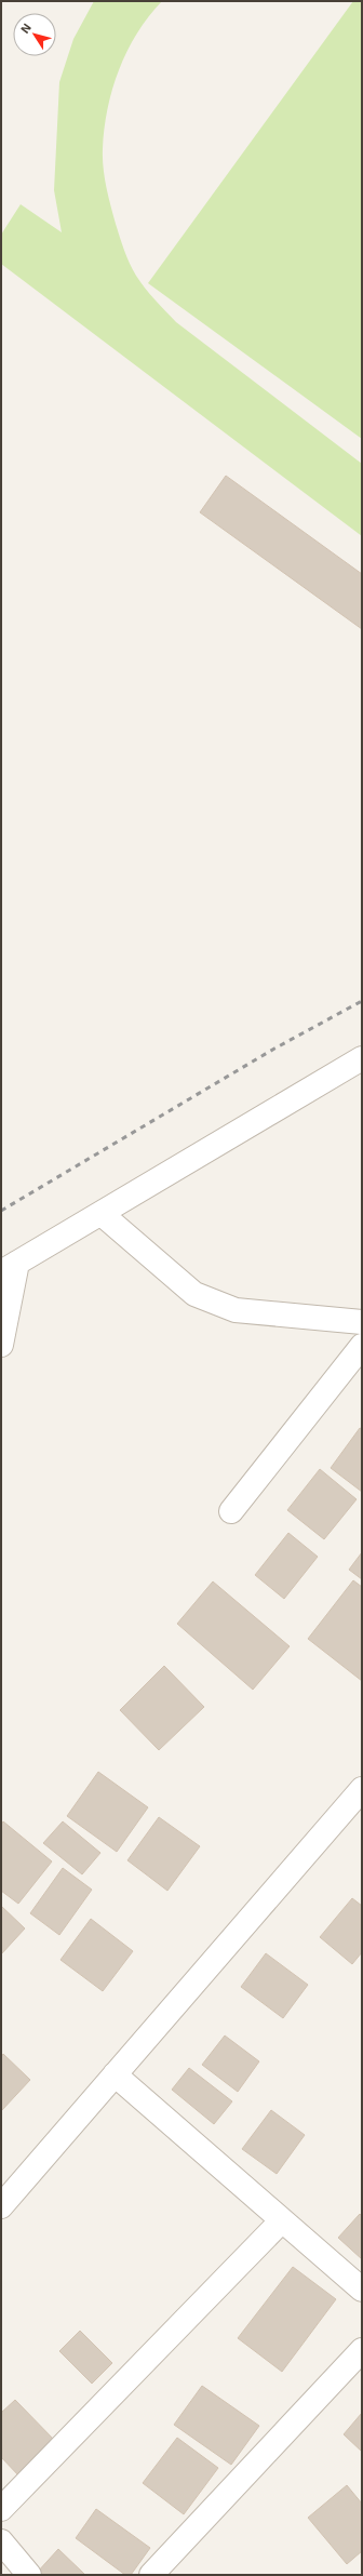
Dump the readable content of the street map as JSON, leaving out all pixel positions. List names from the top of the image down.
{
  "north": "top left"
}
